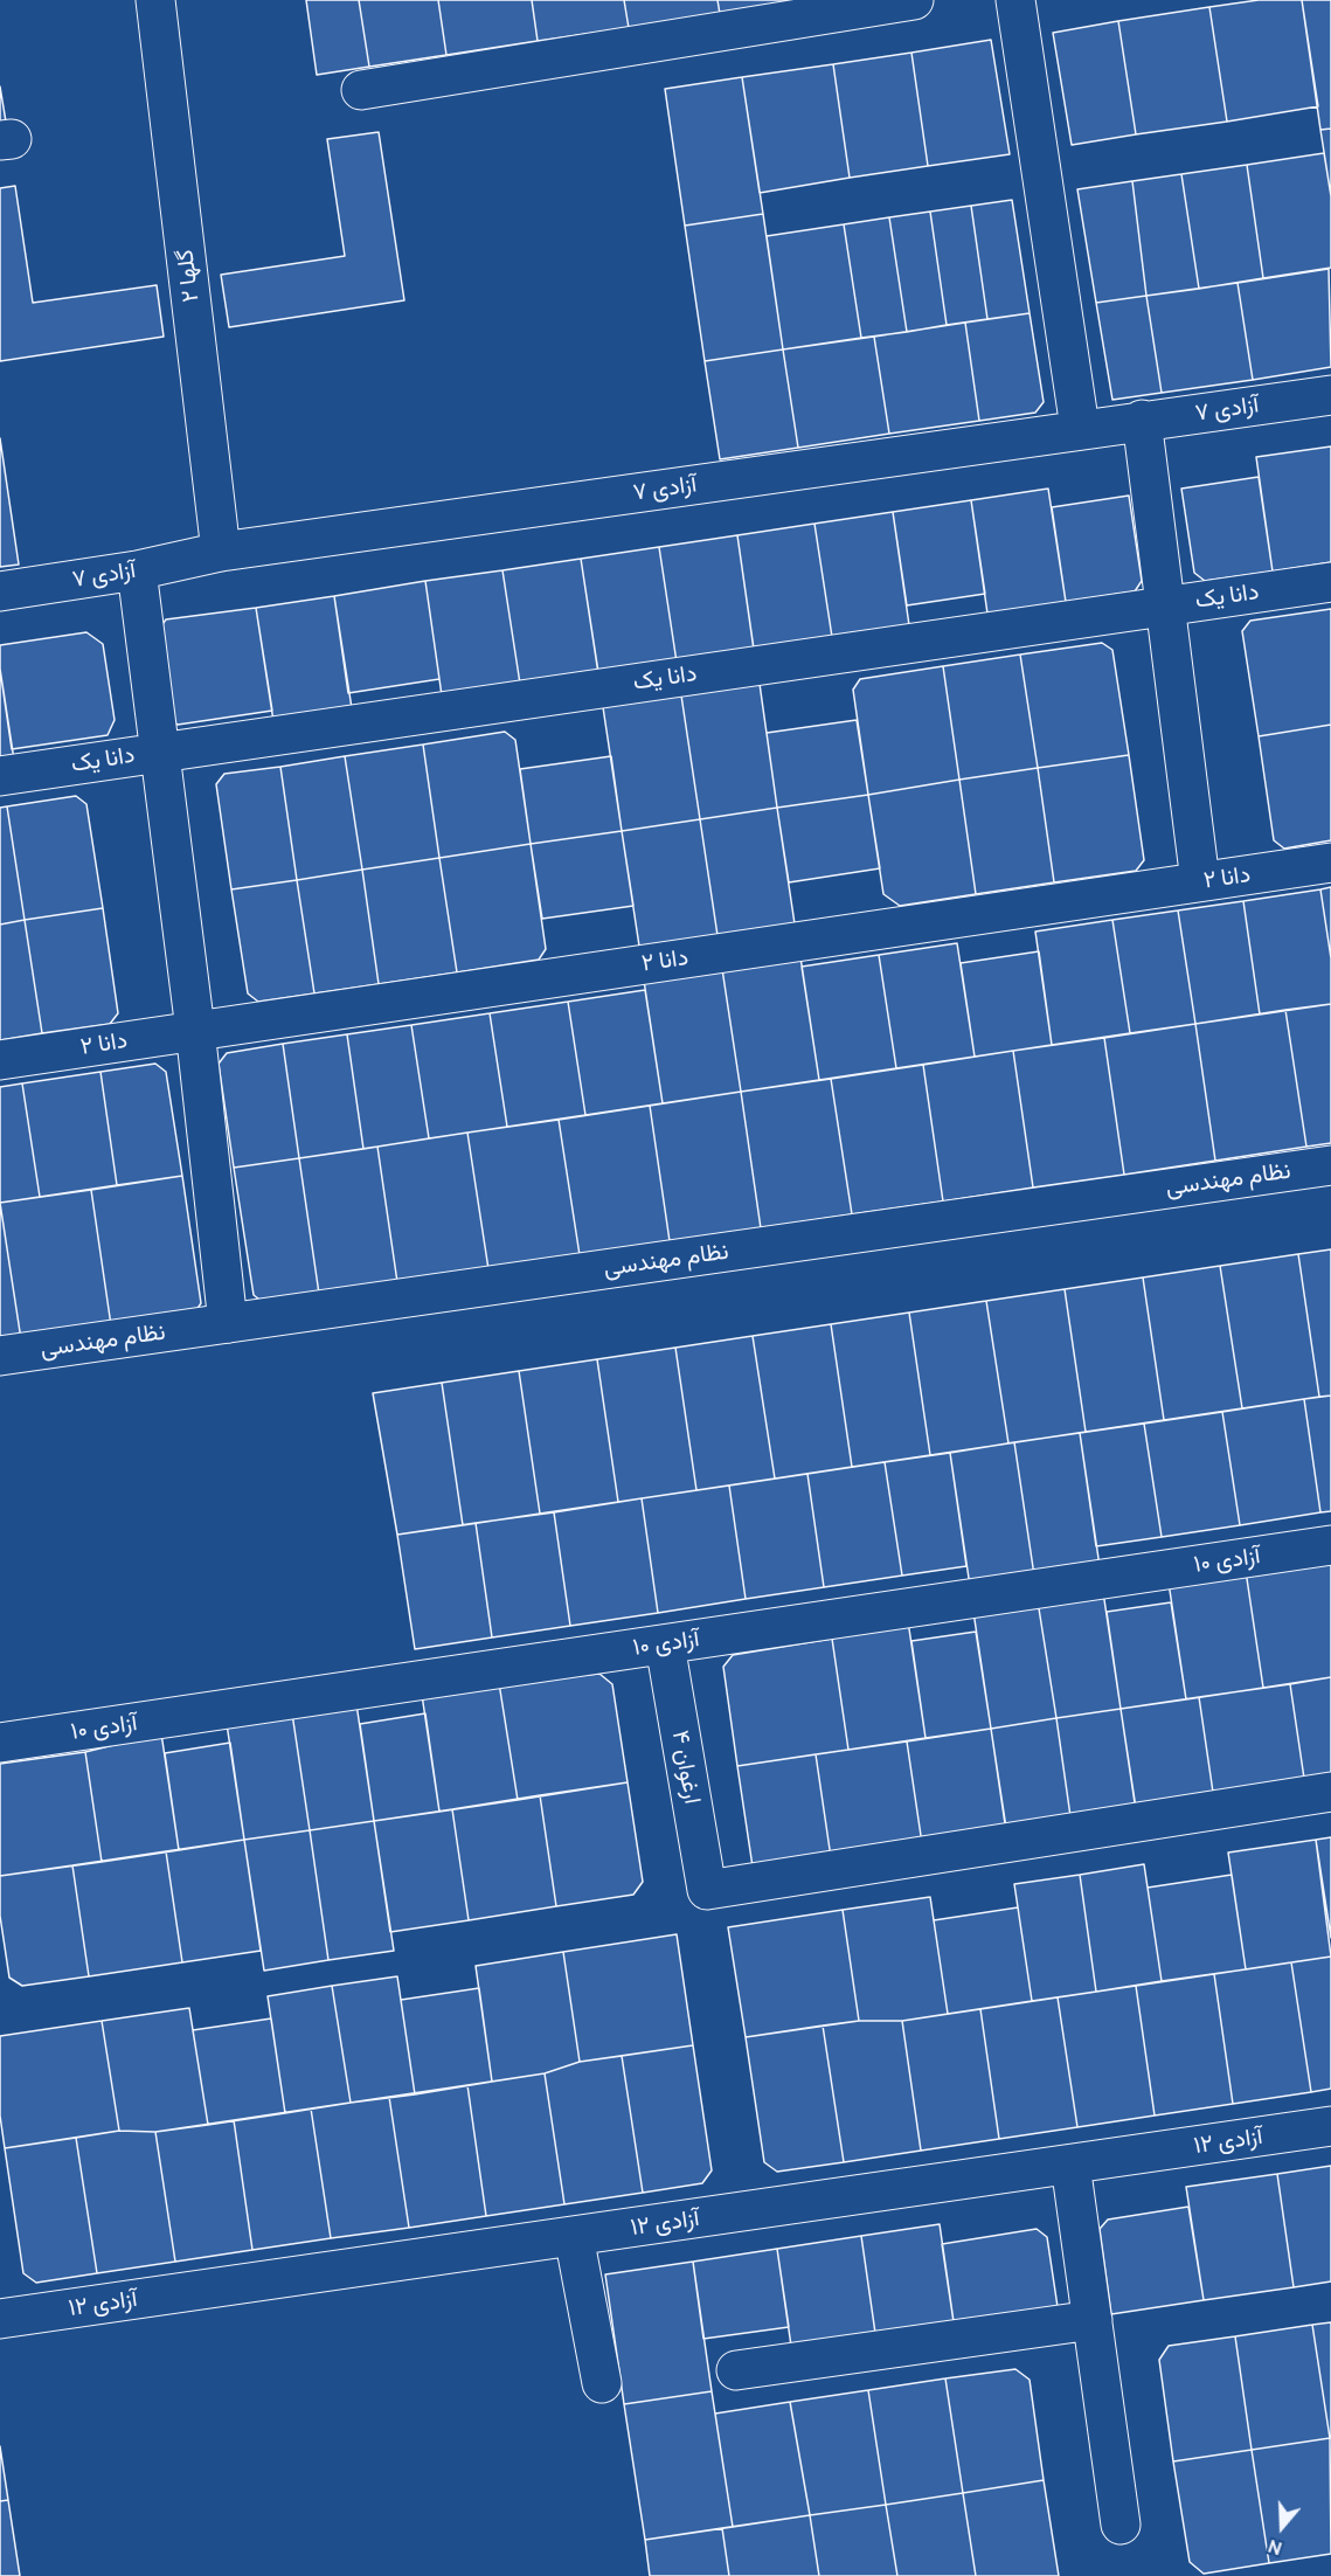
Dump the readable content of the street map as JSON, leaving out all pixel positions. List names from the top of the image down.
{
  "streets": {
    "street": [
      "گلها ۲",
      "آزادی ۷",
      "دانا یک",
      "دانا ۲",
      "نظام مهندسی",
      "آزادی ۱۰",
      "ارغوان ۴",
      "آزادی ۱۲"
    ]
  },
  "crossings": [
    ["گلها ۲", "آزادی ۷"],
    ["آزادی ۱۰", "ارغوان ۴"]
  ],
  "north": "bottom"
}
